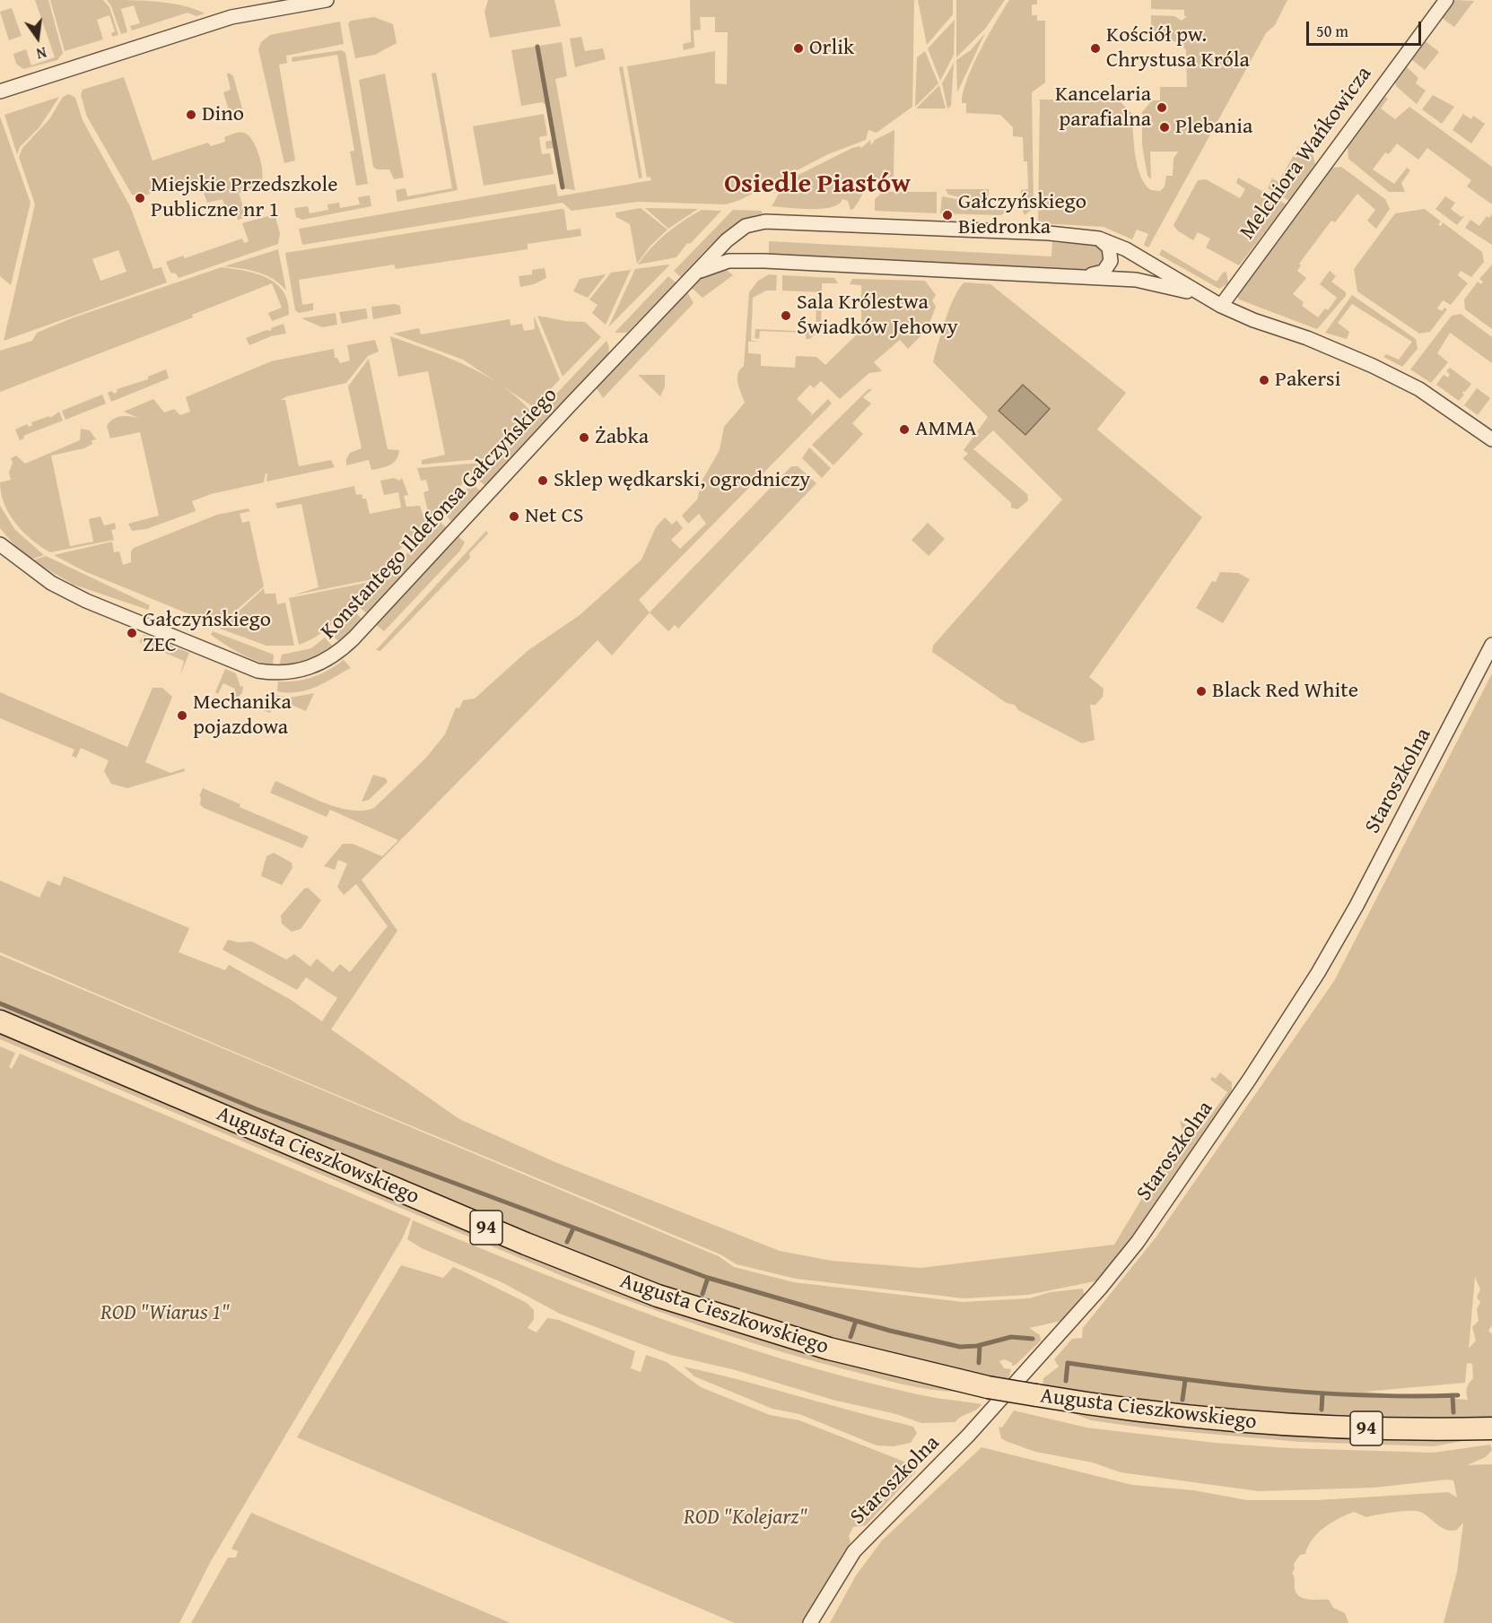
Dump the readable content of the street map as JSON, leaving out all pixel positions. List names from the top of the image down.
{
  "streets": {
    "main road": ["Augusta Cieszkowskiego", "94"],
    "street": ["Melchiora Wańkowicza", "Konstantego Ildefonsa Gałczyńskiego", "Staroszkolna"]
  },
  "crossings": [
    ["Melchiora Wańkowicza", "Konstantego Ildefonsa Gałczyńskiego"]
  ],
  "districts": ["Osiedle Piastów"],
  "parks": ["ROD \"Wiarus 1\"", "ROD \"Kolejarz\""],
  "places": [
    "Orlik",
    "Kościół pw. Chrystusa Króla",
    "Kancelaria parafialna",
    "Dino",
    "Plebania",
    "Miejskie Przedszkole Publiczne nr 1",
    "Gałczyńskiego Biedronka",
    "Sala Królestwa Świadków Jehowy",
    "Pakersi",
    "AMMA",
    "Żabka",
    "Sklep wędkarski, ogrodniczy",
    "Net CS",
    "Gałczyńskiego ZEC",
    "Black Red White",
    "Mechanika pojazdowa"
  ],
  "scale_bar": "50 m",
  "north": "bottom"
}
